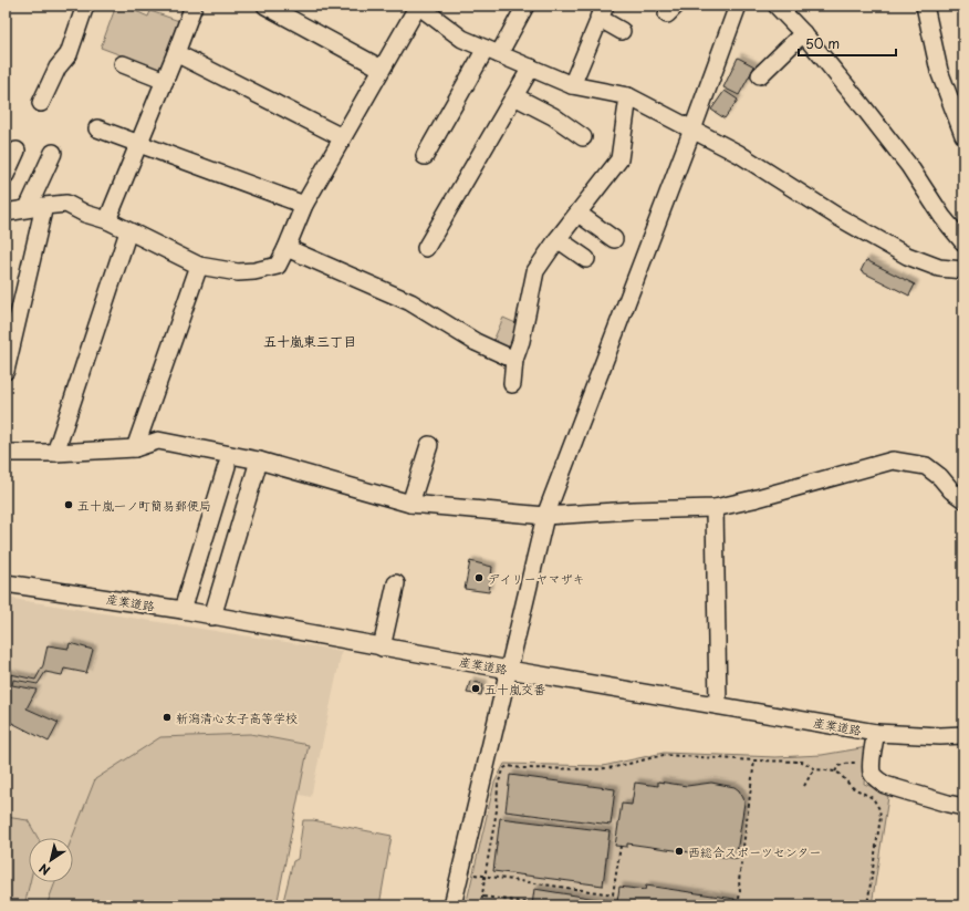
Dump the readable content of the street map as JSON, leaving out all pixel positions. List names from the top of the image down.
{
  "streets": {
    "street": ["産業道路"]
  },
  "districts": ["五十嵐東三丁目"],
  "places": [
    "五十嵐一ノ町簡易郵便局",
    "デイリーヤマザキ",
    "五十嵐交番",
    "新潟清心女子高等学校",
    "西総合スポーツセンター"
  ],
  "scale_bar": "50 m",
  "north": "bottom left"
}
